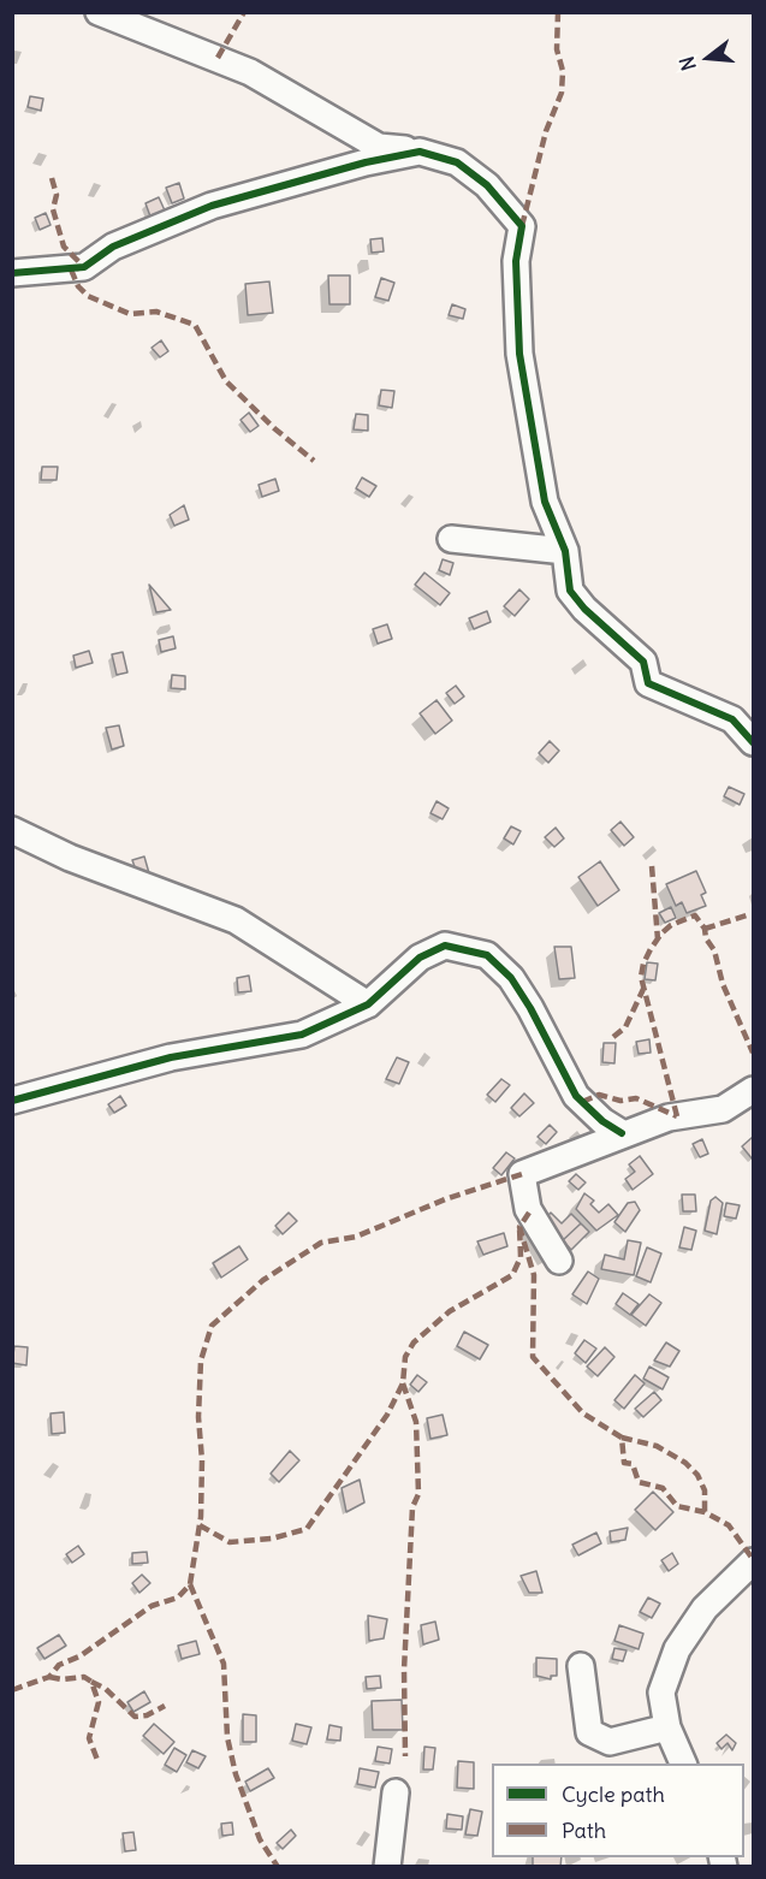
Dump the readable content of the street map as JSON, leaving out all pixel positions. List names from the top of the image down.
{
  "legend": ["Cycle path", "Path"],
  "north": "left"
}
